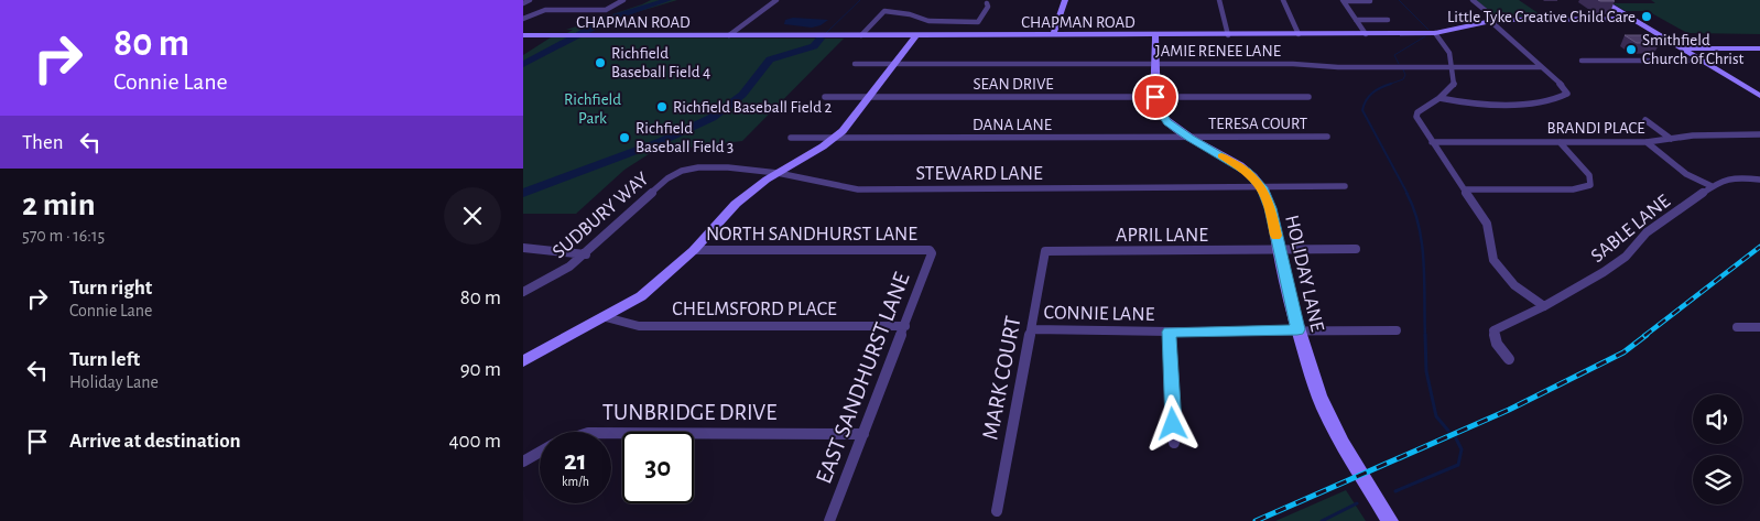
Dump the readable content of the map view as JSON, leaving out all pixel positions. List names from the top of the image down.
{
  "streets": {
    "street": [
      "CHAPMAN ROAD",
      "JAMIE RENEE LANE",
      "SEAN DRIVE",
      "TERESA COURT",
      "DANA LANE",
      "BRANDI PLACE",
      "STEWARD LANE",
      "SUDBURY WAY",
      "SABLE LANE",
      "NORTH SANDHURST LANE",
      "APRIL LANE",
      "HOLIDAY LANE",
      "CHELMSFORD PLACE",
      "CONNIE LANE",
      "EAST SANDHURST LANE",
      "MARK COURT",
      "TUNBRIDGE DRIVE"
    ]
  },
  "crossings": [
    ["CHAPMAN ROAD", "HOLIDAY LANE"],
    ["JAMIE RENEE LANE", "HOLIDAY LANE"],
    ["SEAN DRIVE", "HOLIDAY LANE"],
    ["TERESA COURT", "DANA LANE"],
    ["TERESA COURT", "HOLIDAY LANE"],
    ["DANA LANE", "HOLIDAY LANE"],
    ["STEWARD LANE", "SUDBURY WAY"],
    ["STEWARD LANE", "HOLIDAY LANE"],
    ["NORTH SANDHURST LANE", "EAST SANDHURST LANE"],
    ["APRIL LANE", "HOLIDAY LANE"],
    ["APRIL LANE", "MARK COURT"],
    ["HOLIDAY LANE", "CONNIE LANE"],
    ["CHELMSFORD PLACE", "EAST SANDHURST LANE"],
    ["CONNIE LANE", "MARK COURT"],
    ["EAST SANDHURST LANE", "TUNBRIDGE DRIVE"]
  ],
  "parks": ["Richfield Park"],
  "places": [
    "Little Tyke Creative Child Care",
    "Smithfield Church of Christ",
    "Richfield Baseball Field 4",
    "Richfield Baseball Field 2",
    "Richfield Baseball Field 3"
  ],
  "page": {
    "turn": ["80 m", "Connie Lane"],
    "then": "Then",
    "heading": ["2 min", "570 m · 16:15"],
    "list": [
      {
        "name": "Turn right",
        "note": "Connie Lane",
        "value": "80 m"
      },
      {
        "name": "Turn left",
        "note": "Holiday Lane",
        "value": "90 m"
      },
      {
        "name": "Arrive at destination",
        "value": "400 m"
      }
    ],
    "speed": "21 km/h",
    "limit": "30"
  }
}
